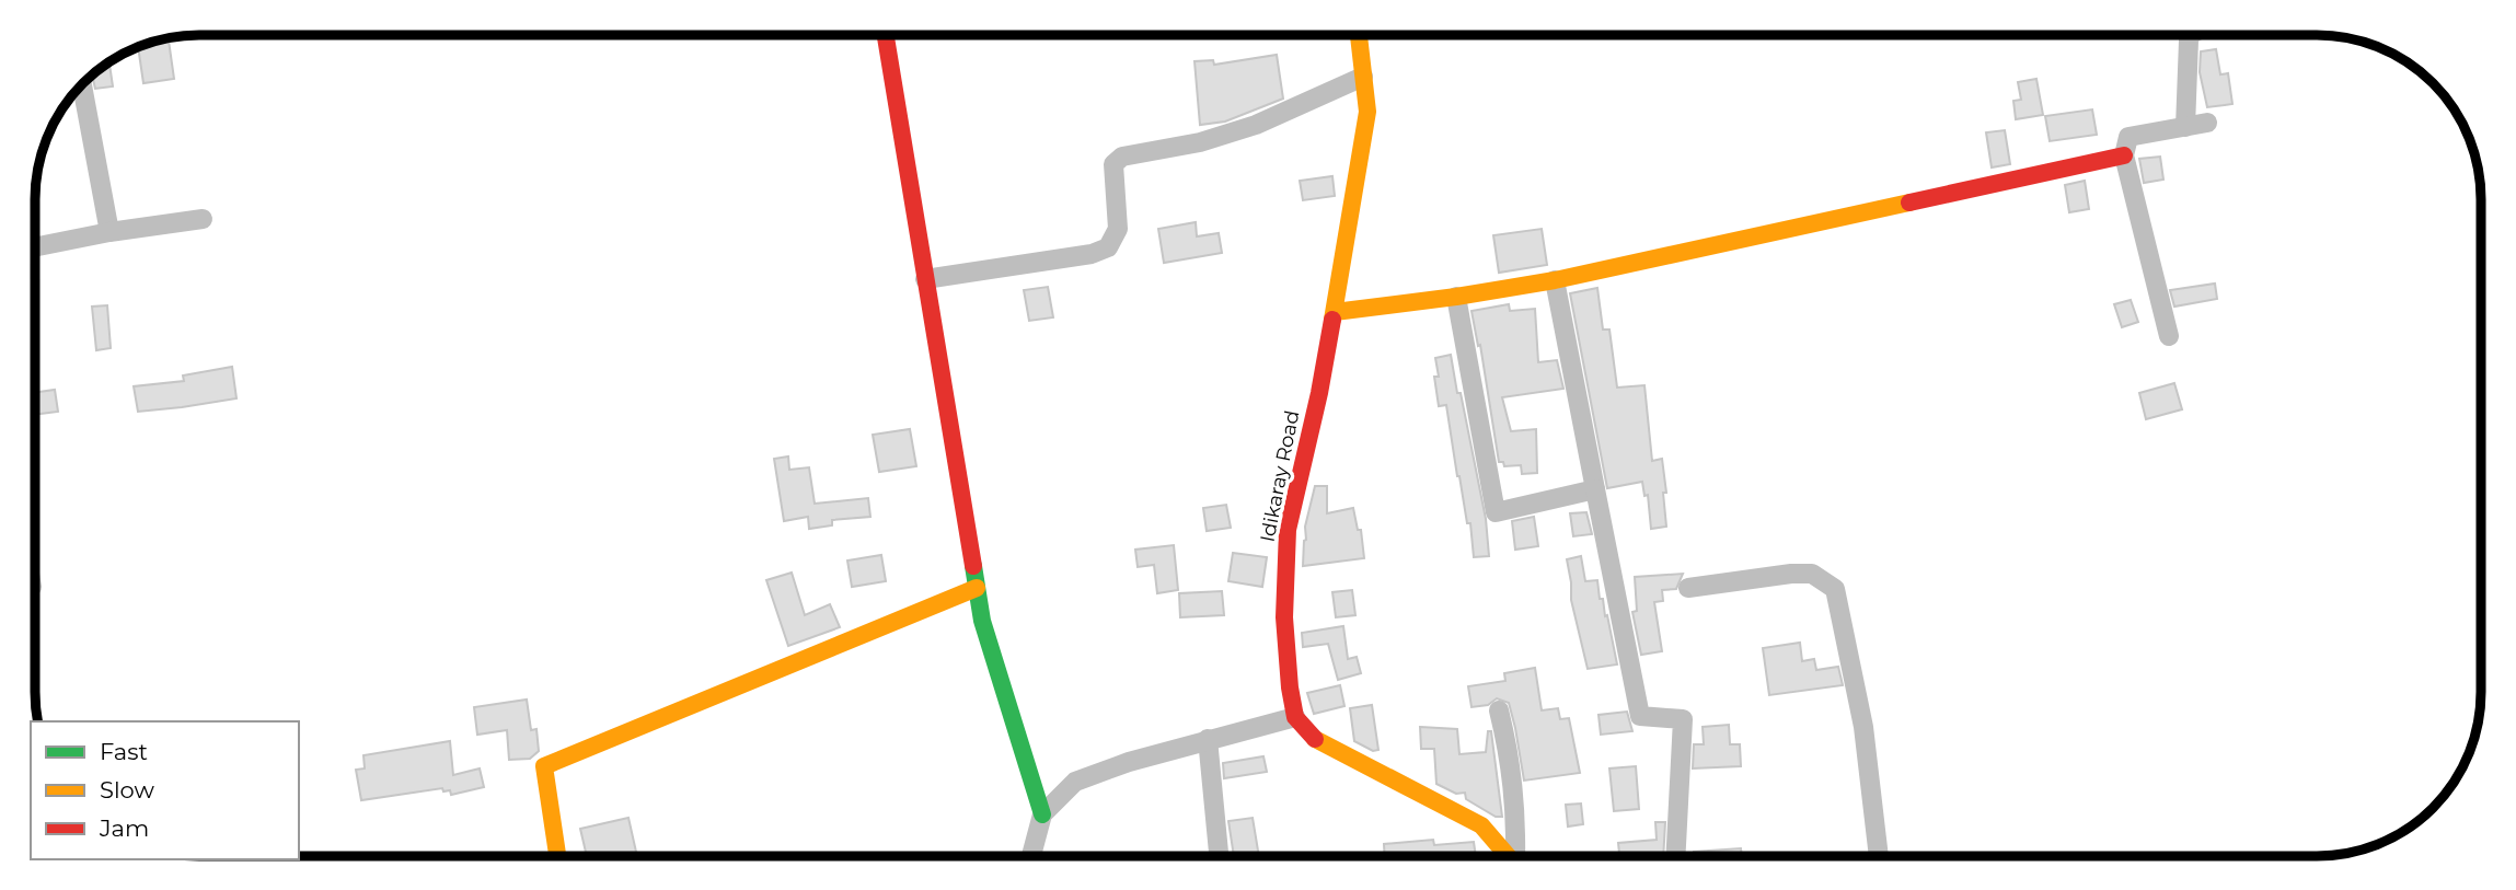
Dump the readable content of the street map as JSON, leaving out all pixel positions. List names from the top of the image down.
{
  "streets": {
    "street": ["Idikaray Road"]
  },
  "legend": ["Fast", "Slow", "Jam"]
}
